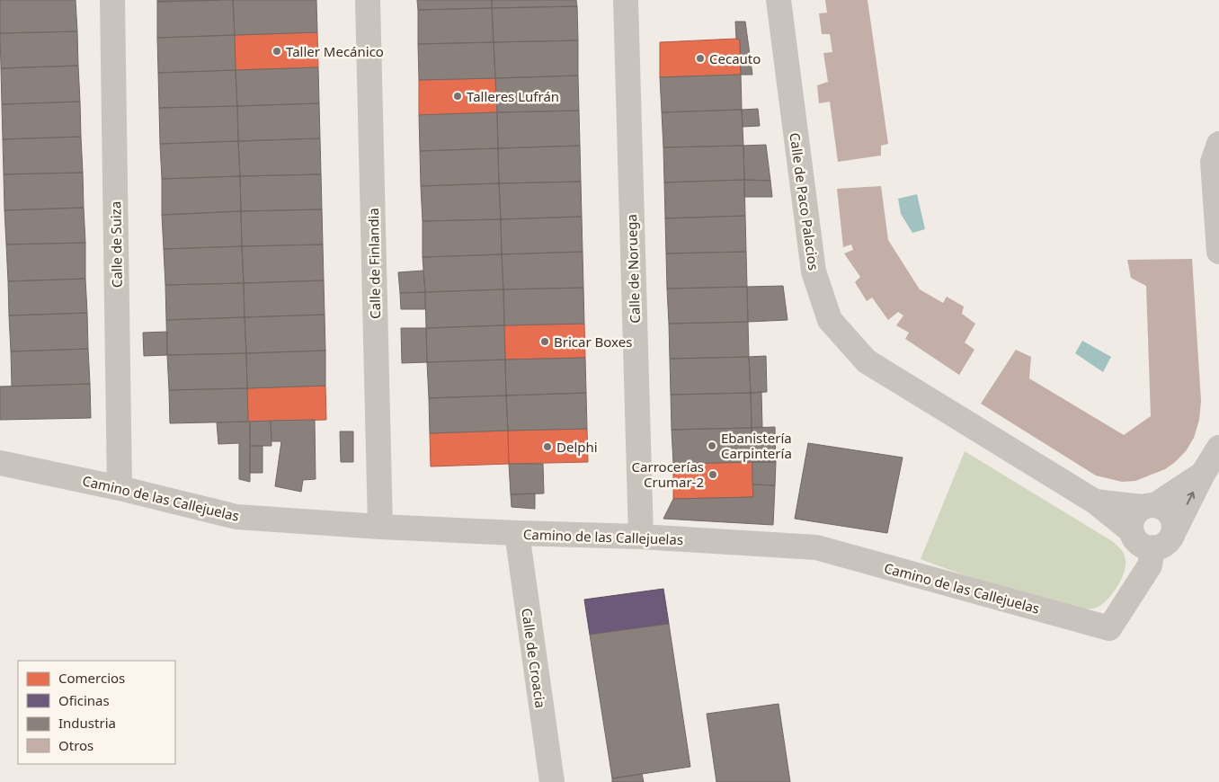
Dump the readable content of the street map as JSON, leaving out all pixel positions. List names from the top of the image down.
{
  "streets": {
    "street": [
      "Calle de Paco Palacios",
      "Calle de Suiza",
      "Calle de Finlandia",
      "Calle de Noruega",
      "Camino de las Callejuelas",
      "Calle de Croacia"
    ]
  },
  "crossings": [
    ["Calle de Paco Palacios", "Camino de las Callejuelas"],
    ["Calle de Suiza", "Camino de las Callejuelas"],
    ["Calle de Finlandia", "Camino de las Callejuelas"],
    ["Calle de Noruega", "Camino de las Callejuelas"],
    ["Camino de las Callejuelas", "Calle de Croacia"]
  ],
  "places": [
    "Taller Mecánico",
    "Cecauto",
    "Talleres Lufrán",
    "Bricar Boxes",
    "Ebanistería Carpintería",
    "Delphi",
    "Carrocerías Crumar-2"
  ],
  "legend": [
    "Comercios",
    "Oficinas",
    "Industria",
    "Otros"
  ]
}
